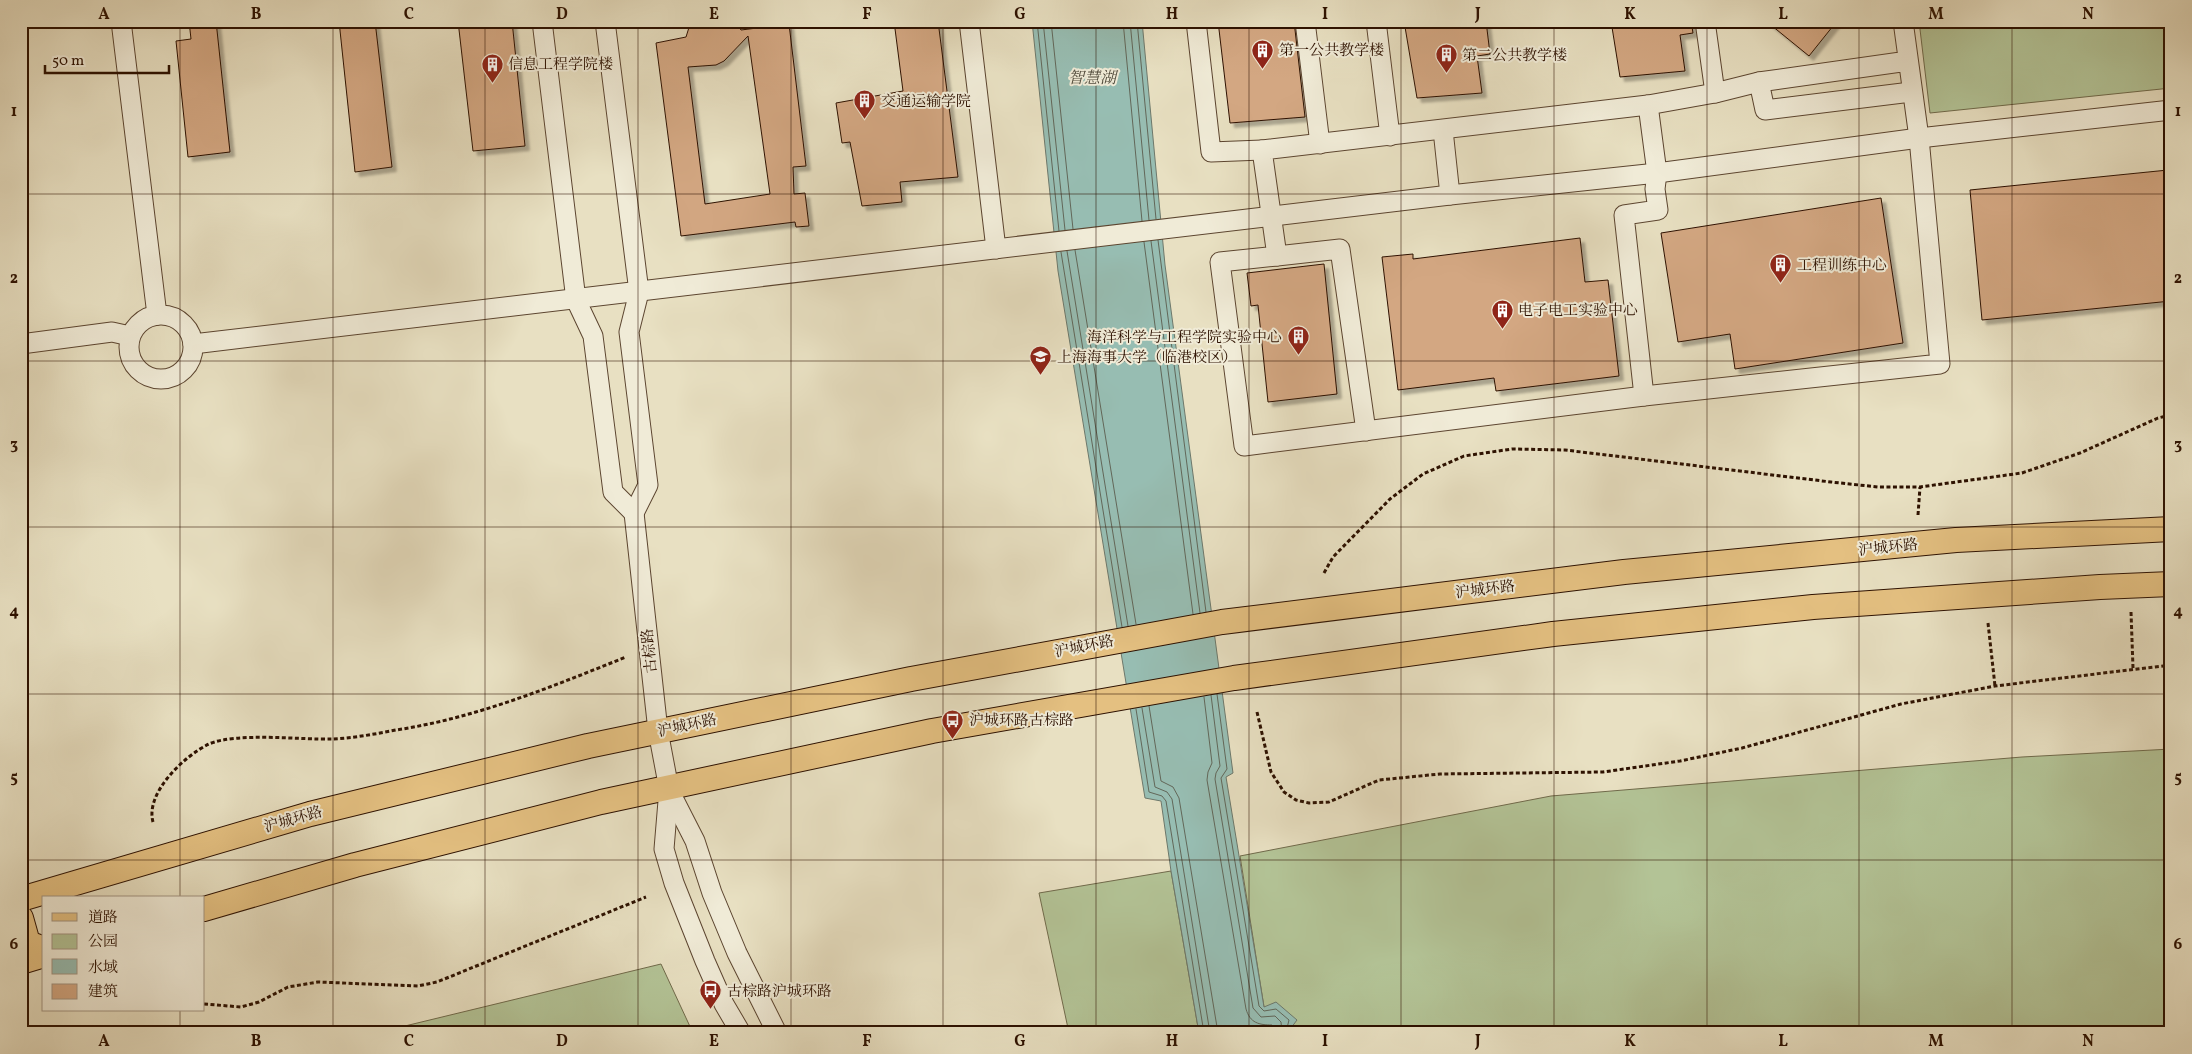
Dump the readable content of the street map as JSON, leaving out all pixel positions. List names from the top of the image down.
{
  "streets": {
    "main road": ["沪城环路"],
    "street": ["古棕路"]
  },
  "crossings": [
    ["沪城环路", "古棕路"]
  ],
  "water": ["智慧湖"],
  "places": {
    "building": [
      "第一公共教学楼",
      "第二公共教学楼",
      "信息工程学院楼",
      "交通运输学院",
      "工程训练中心",
      "电子电工实验中心",
      "海洋科学与工程学院实验中心"
    ],
    "school or university": ["上海海事大学（临港校区）"],
    "bus stop": ["沪城环路古棕路", "古棕路沪城环路"]
  },
  "legend": [
    "道路",
    "公园",
    "水域",
    "建筑"
  ],
  "scale_bar": "50 m",
  "grid": {
    "columns": [
      "A",
      "B",
      "C",
      "D",
      "E",
      "F",
      "G",
      "H",
      "I",
      "J",
      "K",
      "L",
      "M",
      "N"
    ],
    "rows": [
      "1",
      "2",
      "3",
      "4",
      "5",
      "6"
    ]
  }
}
